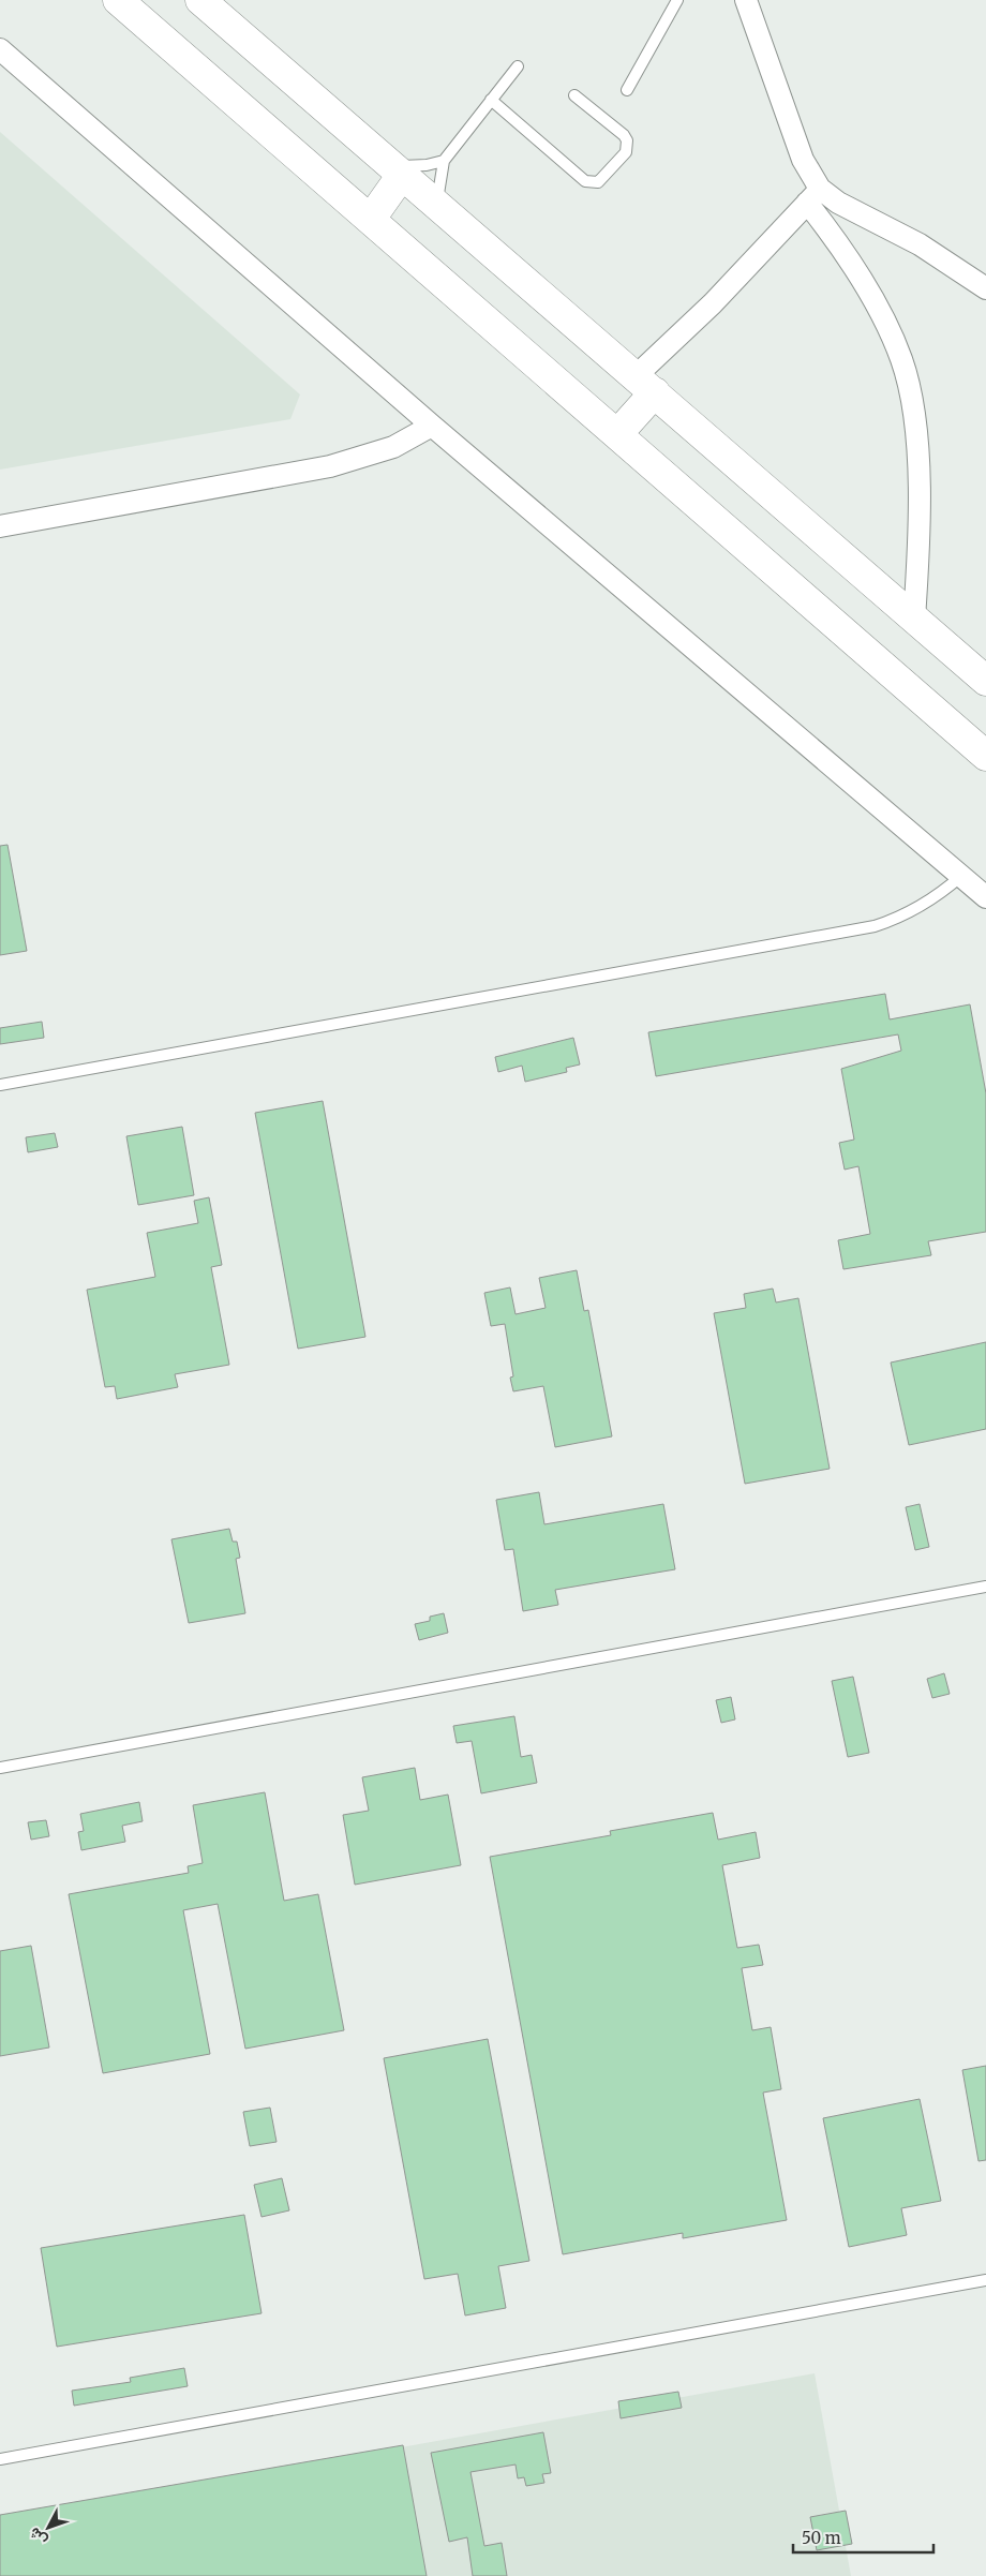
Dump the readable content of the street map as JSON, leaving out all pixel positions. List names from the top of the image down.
{
  "scale_bar": "50 m",
  "north": "bottom left"
}
